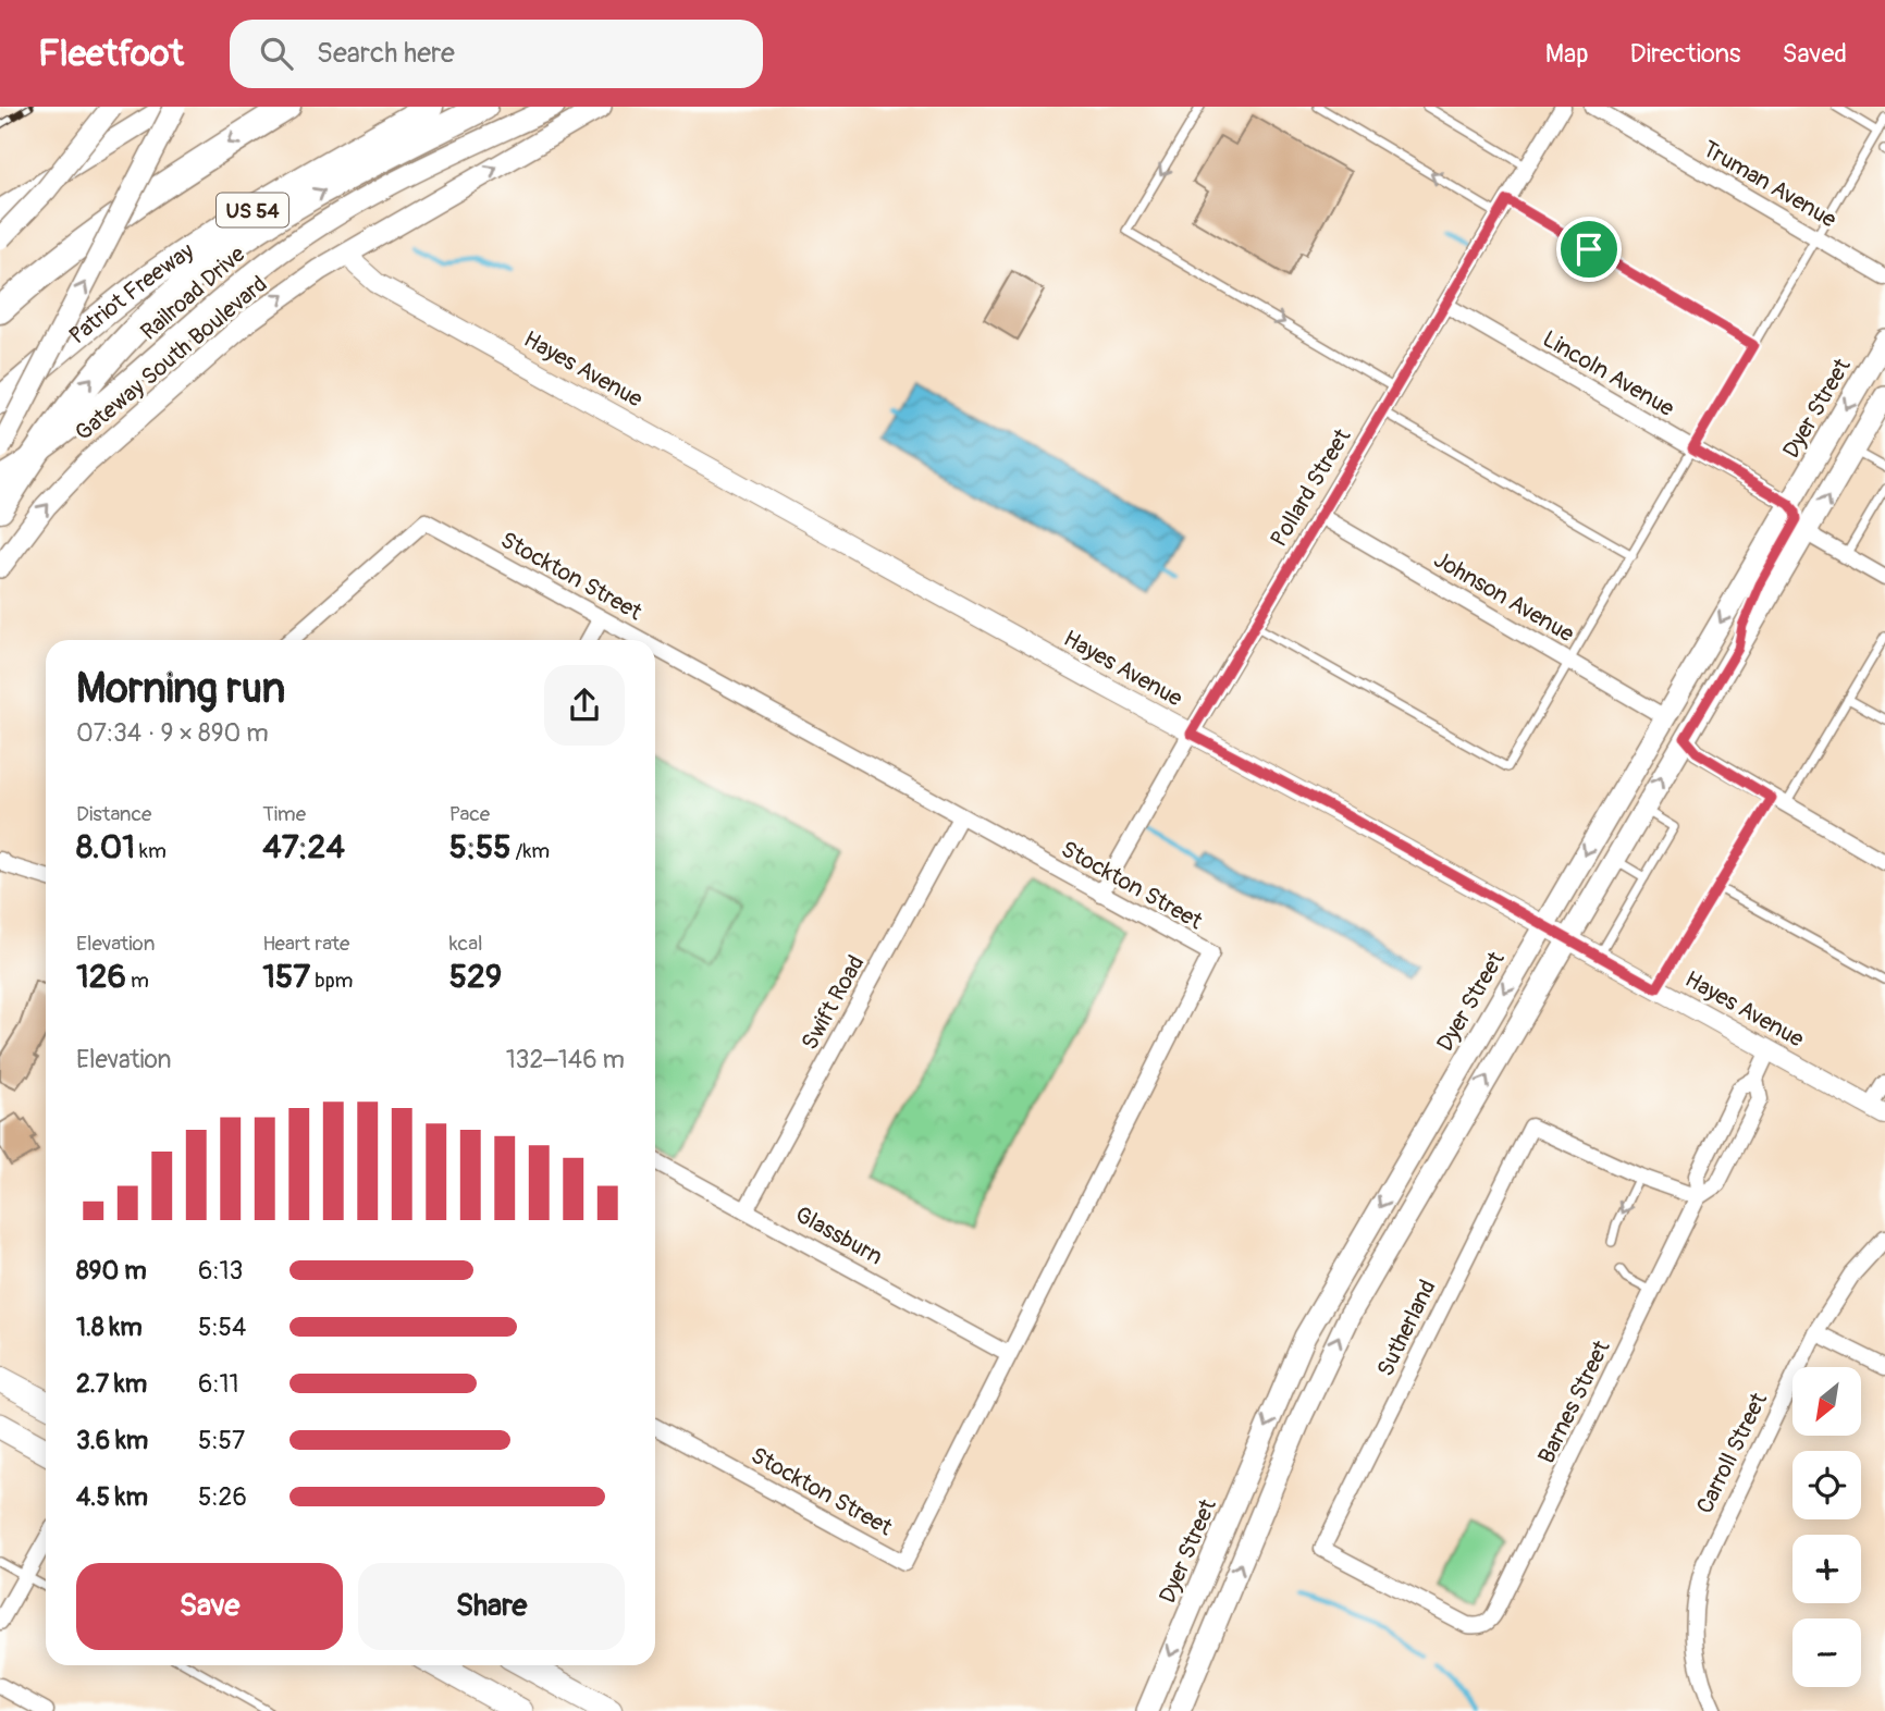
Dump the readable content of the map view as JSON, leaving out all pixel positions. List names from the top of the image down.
{
  "streets": {
    "highway": ["US 54", "Patriot Freeway"],
    "main road": ["Railroad Drive", "Gateway South Boulevard", "Dyer Street"],
    "street": [
      "Truman Avenue",
      "Hayes Avenue",
      "Lincoln Avenue",
      "Pollard Street",
      "Stockton Street",
      "Johnson Avenue",
      "Swift Road",
      "Glassburn",
      "Sutherland",
      "Barnes Street",
      "Carroll Street"
    ]
  },
  "crossings": [
    ["Gateway South Boulevard", "Hayes Avenue"],
    ["Hayes Avenue", "Dyer Street"],
    ["Hayes Avenue", "Pollard Street"],
    ["Hayes Avenue", "Barnes Street"],
    ["Lincoln Avenue", "Dyer Street"],
    ["Lincoln Avenue", "Pollard Street"],
    ["Dyer Street", "Johnson Avenue"],
    ["Pollard Street", "Stockton Street"],
    ["Pollard Street", "Johnson Avenue"],
    ["Stockton Street", "Swift Road"],
    ["Stockton Street", "Glassburn"],
    ["Swift Road", "Glassburn"],
    ["Sutherland", "Barnes Street"]
  ],
  "north": "bottom left",
  "page": {
    "header": "Fleetfoot",
    "search": "Search here",
    "nav": ["Map", "Directions", "Saved"],
    "heading": ["Morning run", "07:34 · 9 × 890 m"],
    "stats": [
      ["Distance", "8.01 km"],
      ["Time", "47:24"],
      ["Pace", "5:55 /km"],
      ["Elevation", "126 m"],
      ["Heart rate", "157 bpm"],
      ["kcal", "529"]
    ],
    "chart": ["Elevation", "132–146 m"],
    "list": [
      {
        "name": "890 m",
        "note": "6:13"
      },
      {
        "name": "1.8 km",
        "note": "5:54"
      },
      {
        "name": "2.7 km",
        "note": "6:11"
      },
      {
        "name": "3.6 km",
        "note": "5:57"
      },
      {
        "name": "4.5 km",
        "note": "5:26"
      }
    ],
    "map_buttons": ["+", "−"],
    "buttons": ["Save", "Share"]
  }
}
